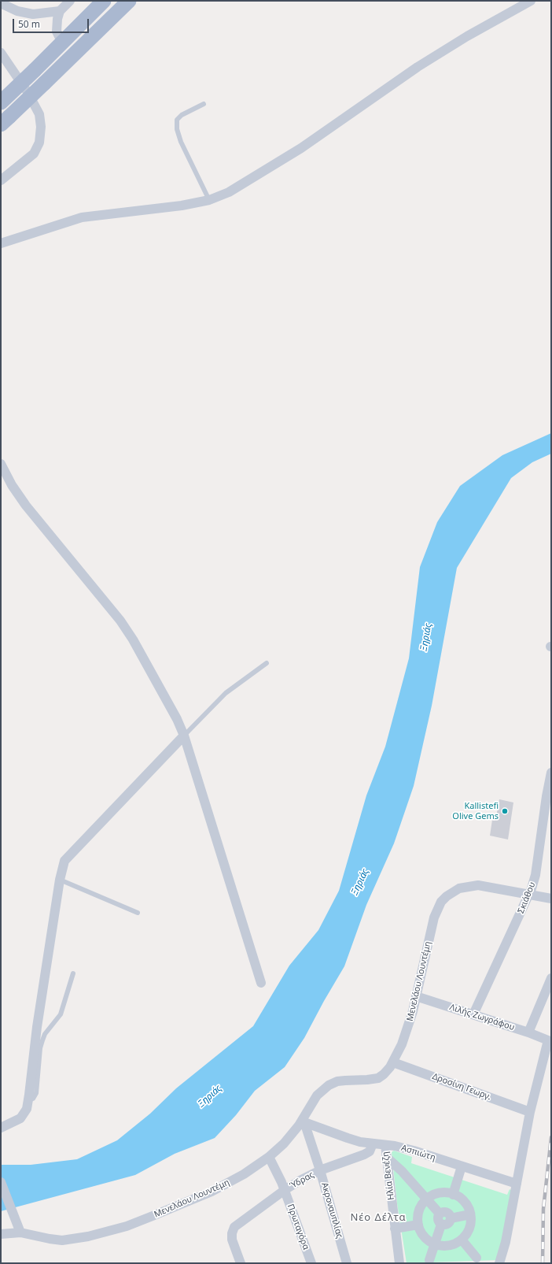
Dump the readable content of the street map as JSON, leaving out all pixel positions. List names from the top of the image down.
{
  "streets": {
    "street": [
      "Σκιάθου",
      "Μενελάου Λουντέμη",
      "Λιλής Ζωγράφου",
      "Δροσίνη Γεωργ.",
      "Ασπιώτη",
      "Ηλία Βενέζη",
      "Ύδρας",
      "Ακροναυπλίας",
      "Πρωταγόρα"
    ]
  },
  "crossings": [
    ["Σκιάθου", "Μενελάου Λουντέμη"],
    ["Σκιάθου", "Λιλής Ζωγράφου"],
    ["Μενελάου Λουντέμη", "Λιλής Ζωγράφου"],
    ["Μενελάου Λουντέμη", "Δροσίνη Γεωργ."],
    ["Μενελάου Λουντέμη", "Ασπιώτη"],
    ["Μενελάου Λουντέμη", "Ακροναυπλίας"],
    ["Μενελάου Λουντέμη", "Πρωταγόρα"],
    ["Λιλής Ζωγράφου", "Δροσίνη Γεωργ."],
    ["Ασπιώτη", "Ηλία Βενέζη"],
    ["Ασπιώτη", "Ύδρας"],
    ["Ασπιώτη", "Ακροναυπλίας"],
    ["Ύδρας", "Ακροναυπλίας"],
    ["Ύδρας", "Πρωταγόρα"]
  ],
  "districts": ["Νέο Δέλτα"],
  "water": ["Ξηριάς"],
  "places": ["Kallistefi Olive Gems"],
  "scale_bar": "50 m"
}
